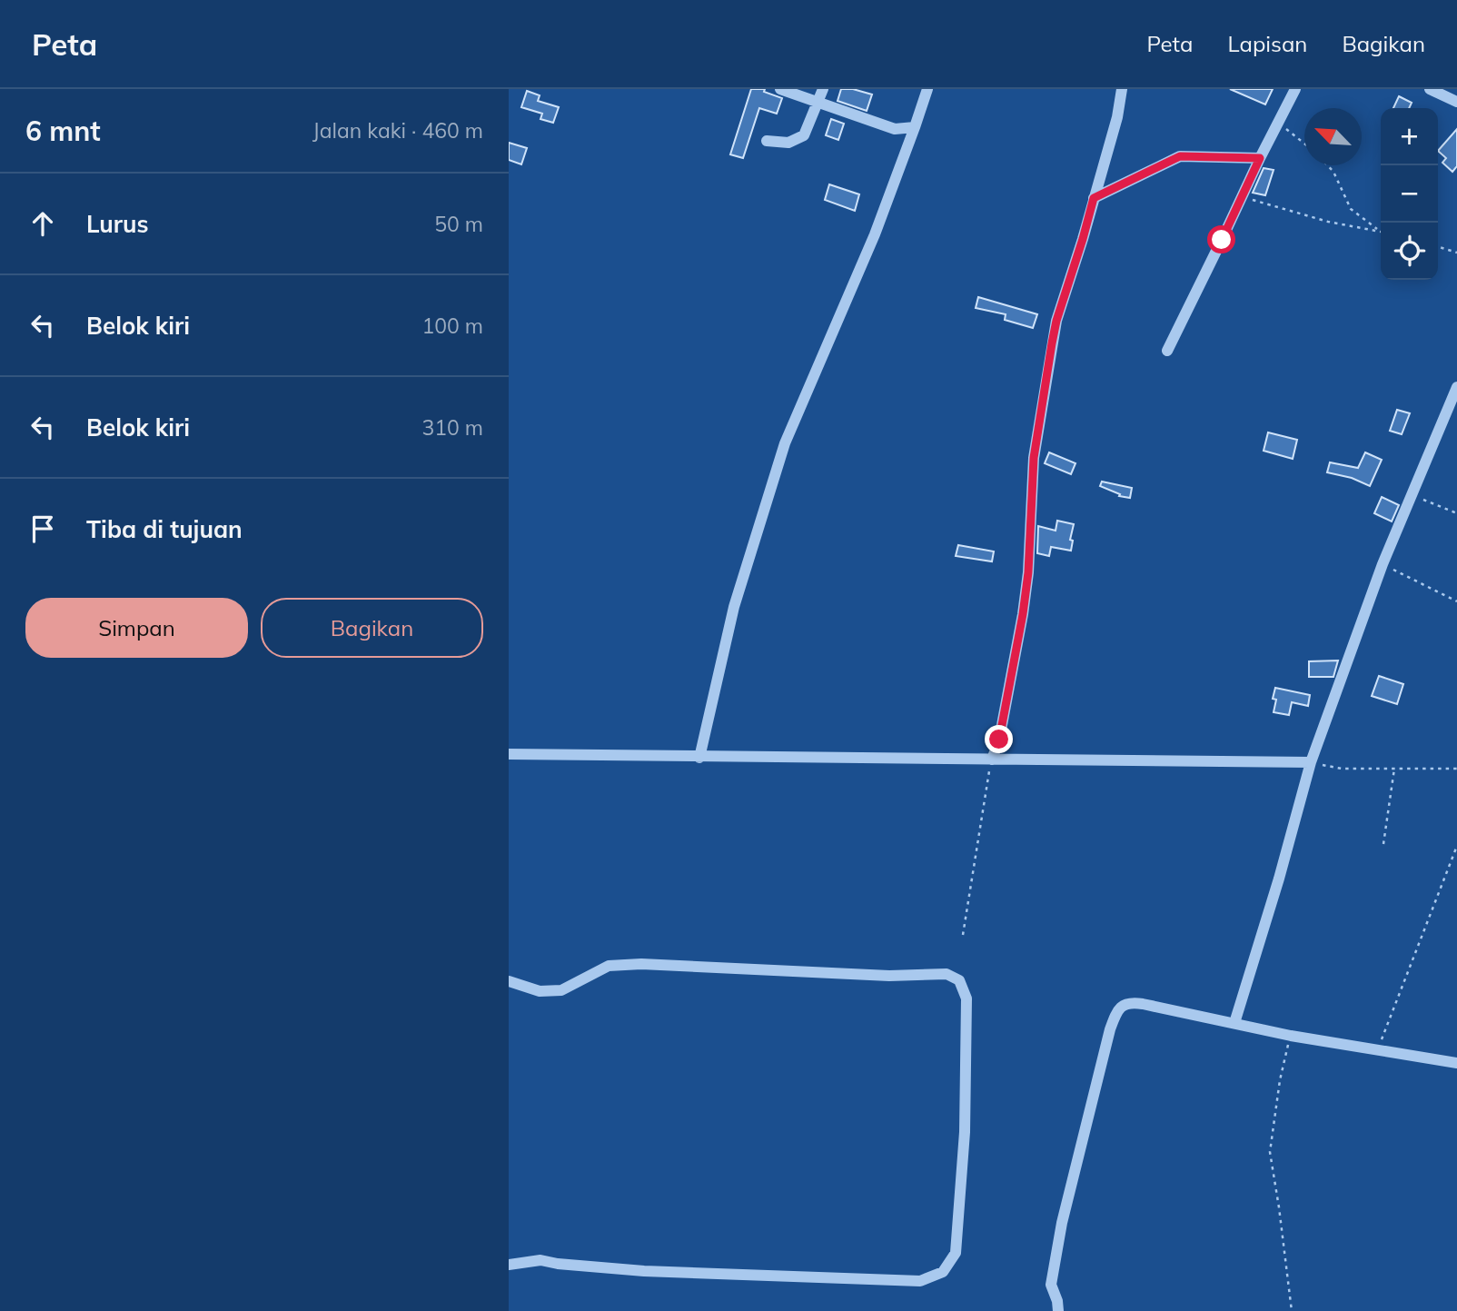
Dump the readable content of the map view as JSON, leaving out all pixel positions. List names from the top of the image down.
{
  "north": "top left",
  "page": {
    "header": "Peta",
    "nav": ["Peta", "Lapisan", "Bagikan"],
    "heading": ["6 mnt", "Jalan kaki · 460 m"],
    "map_buttons": ["+", "−"],
    "list": [
      ["Lurus", "50 m"],
      ["Belok kiri", "100 m"],
      ["Belok kiri", "310 m"],
      "Tiba di tujuan"
    ],
    "buttons": ["Simpan", "Bagikan"]
  }
}
